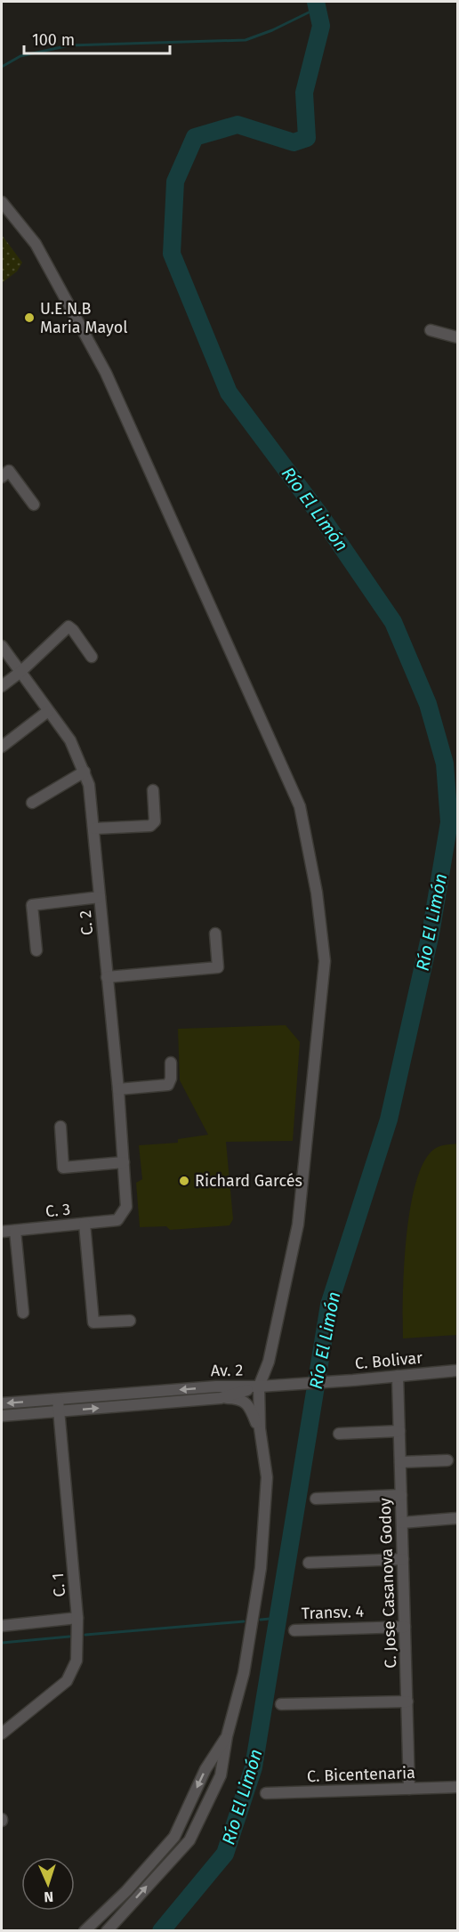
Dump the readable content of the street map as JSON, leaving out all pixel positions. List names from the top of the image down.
{
  "streets": {
    "street": [
      "C. 2",
      "C. 3",
      "C. Bolivar",
      "Av. 2",
      "C. Jose Casanova Godoy",
      "C. 1",
      "Transv. 4",
      "C. Bicentenaria"
    ]
  },
  "crossings": [
    ["C. 2", "C. 3"],
    ["C. Bolivar", "Av. 2"],
    ["C. Bolivar", "C. Jose Casanova Godoy"],
    ["Av. 2", "C. 1"],
    ["C. Jose Casanova Godoy", "Transv. 4"],
    ["C. Jose Casanova Godoy", "C. Bicentenaria"]
  ],
  "water": ["Río El Limón"],
  "places": ["U.E.N.B Maria Mayol", "Richard Garcés"],
  "scale_bar": "100 m",
  "north": "bottom"
}
